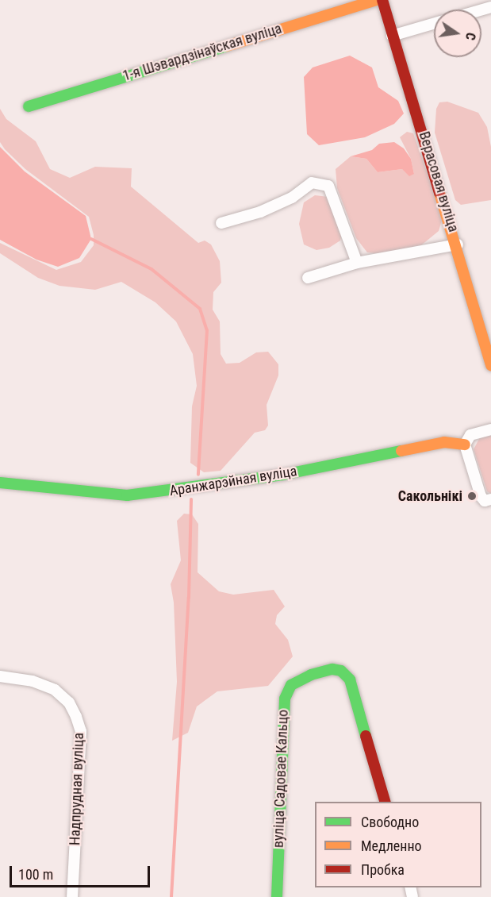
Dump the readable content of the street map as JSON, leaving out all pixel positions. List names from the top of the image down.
{
  "streets": {
    "street": [
      "1-я Шэвардзінаўская вуліца",
      "Верасовая вуліца",
      "Аранжарэйная вуліца",
      "вуліца Садовае Кальцо",
      "Надпрудная вуліца"
    ]
  },
  "places": ["Сакольнікі"],
  "legend": ["Свободно", "Медленно", "Пробка"],
  "scale_bar": "100 m",
  "north": "right"
}
